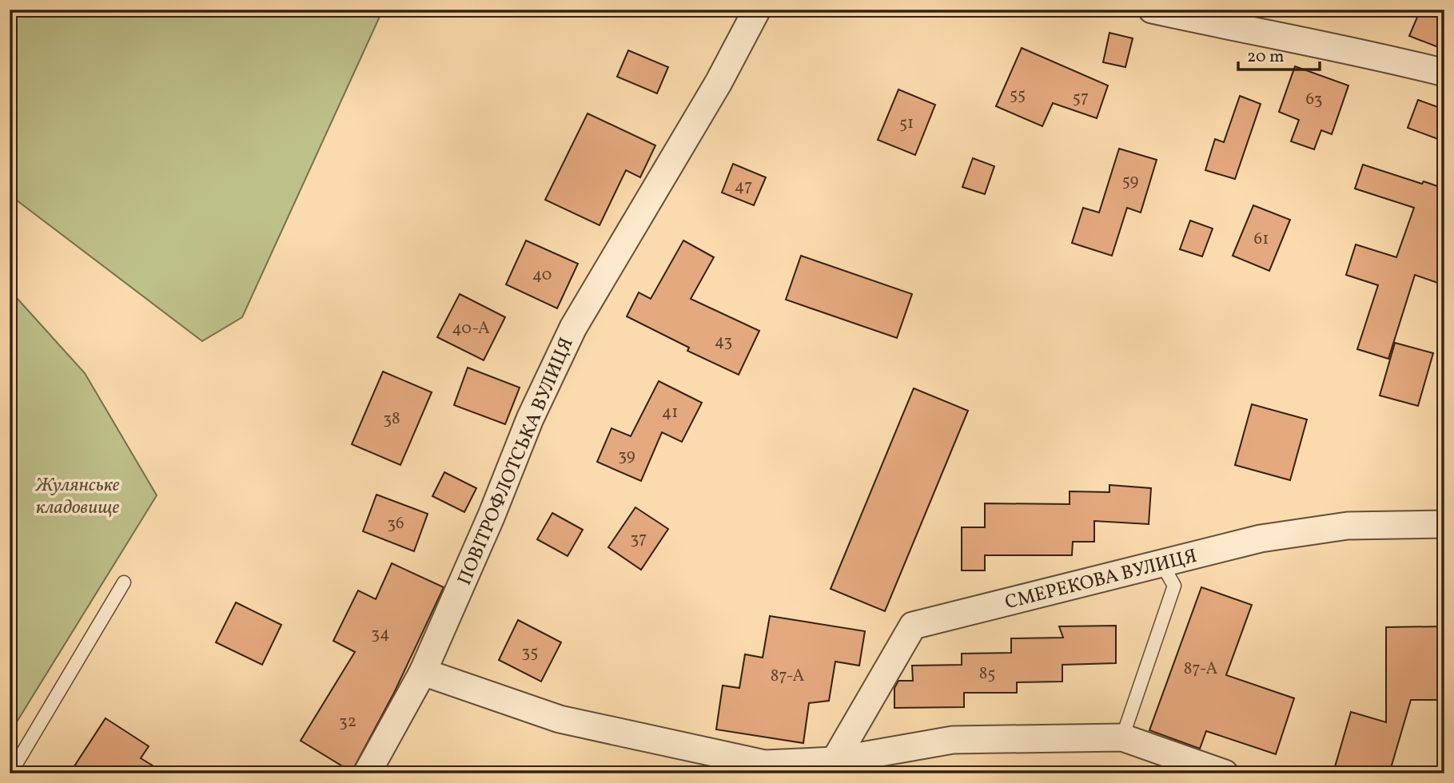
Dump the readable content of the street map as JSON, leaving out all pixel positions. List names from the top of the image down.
{
  "streets": {
    "street": ["ПОВІТРОФЛОТСЬКА ВУЛИЦЯ", "СМЕРЕКОВА ВУЛИЦЯ"]
  },
  "parks": ["Жулянське кладовище"],
  "house_numbers": [
    "55",
    "57",
    "63",
    "51",
    "59",
    "47",
    "61",
    "40",
    "40-А",
    "43",
    "41",
    "38",
    "39",
    "36",
    "37",
    "34",
    "35",
    "87-А",
    "85",
    "87-А",
    "32"
  ],
  "scale_bar": "20 m"
}
